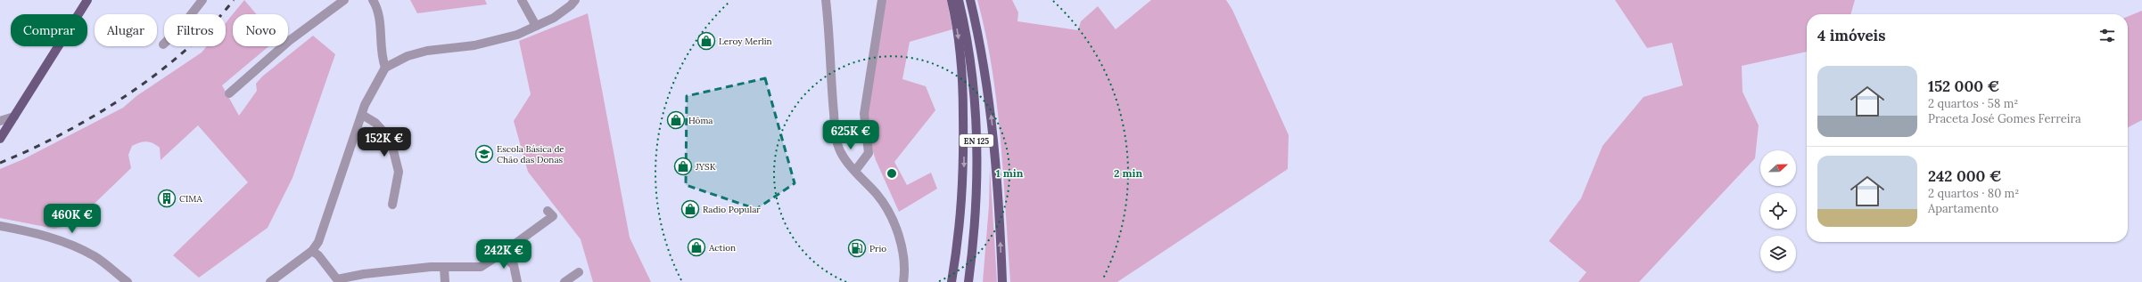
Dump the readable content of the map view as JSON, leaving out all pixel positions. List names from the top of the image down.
{
  "streets": {
    "main road": ["EN 125"]
  },
  "places": {
    "shop": [
      "Leroy Merlin",
      "Hôma",
      "JYSK",
      "Radio Popular",
      "Action"
    ],
    "school or university": ["Escola Básica de Chão das Donas"],
    "building": ["CIMA"],
    "fuel station": ["Prio"]
  },
  "north": "right",
  "page": {
    "chip": [
      "Comprar",
      "Alugar",
      "Filtros",
      "Novo"
    ],
    "heading": "4 imóveis",
    "list": [
      {
        "name": "152 000 €",
        "note": "2 quartos · 58 m² · Praceta José Gomes Ferreira"
      },
      {
        "name": "242 000 €",
        "note": "2 quartos · 80 m² · Apartamento"
      }
    ],
    "price": [
      "625K €",
      "152K €",
      "460K €",
      "242K €"
    ]
  },
  "rings": ["1 min", "2 min"]
}
